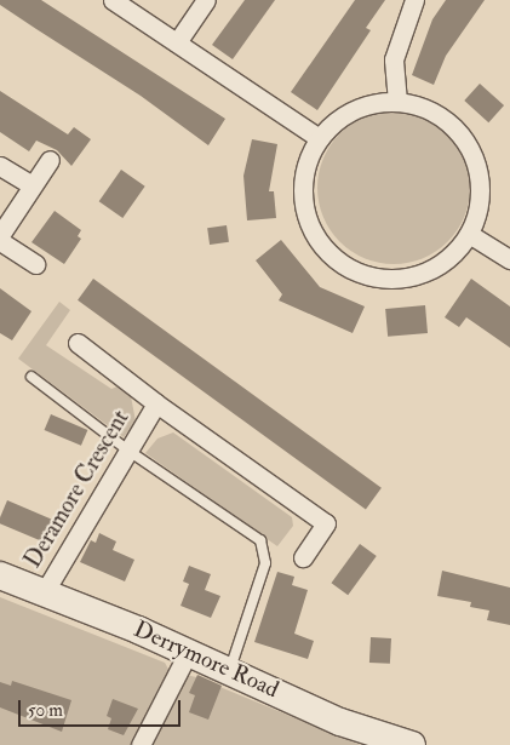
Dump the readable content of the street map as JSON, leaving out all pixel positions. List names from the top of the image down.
{
  "streets": {
    "main road": ["Derrymore Road"],
    "street": ["Deramore Crescent"]
  },
  "crossings": [
    ["Deramore Crescent", "Derrymore Road"]
  ],
  "scale_bar": "50 m"
}
